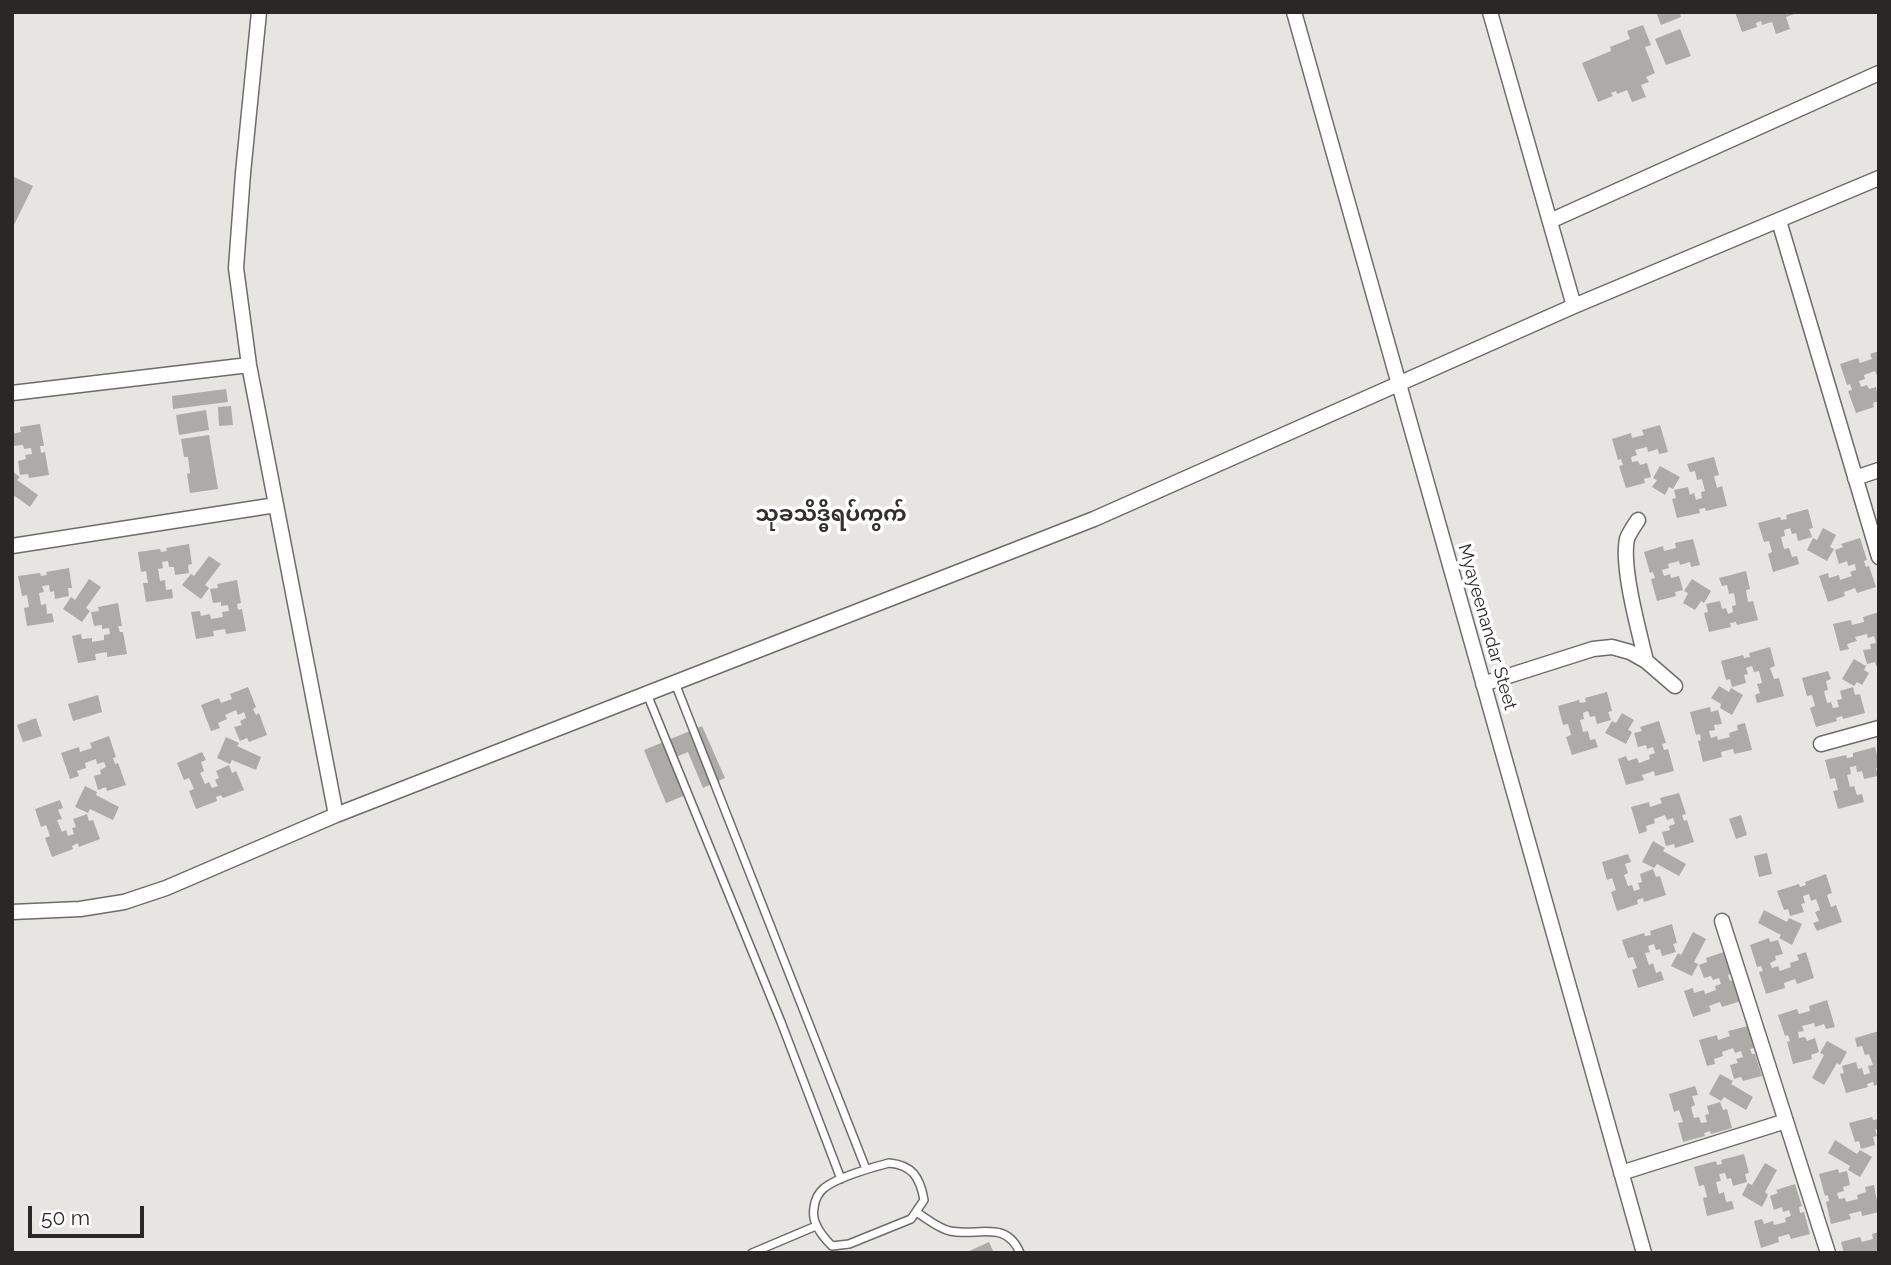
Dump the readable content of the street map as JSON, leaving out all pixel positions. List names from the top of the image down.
{
  "streets": {
    "street": ["Myayeenandar Steet"]
  },
  "districts": ["သုခသိဒ္ဓိရပ်ကွက်"],
  "scale_bar": "50 m"
}
